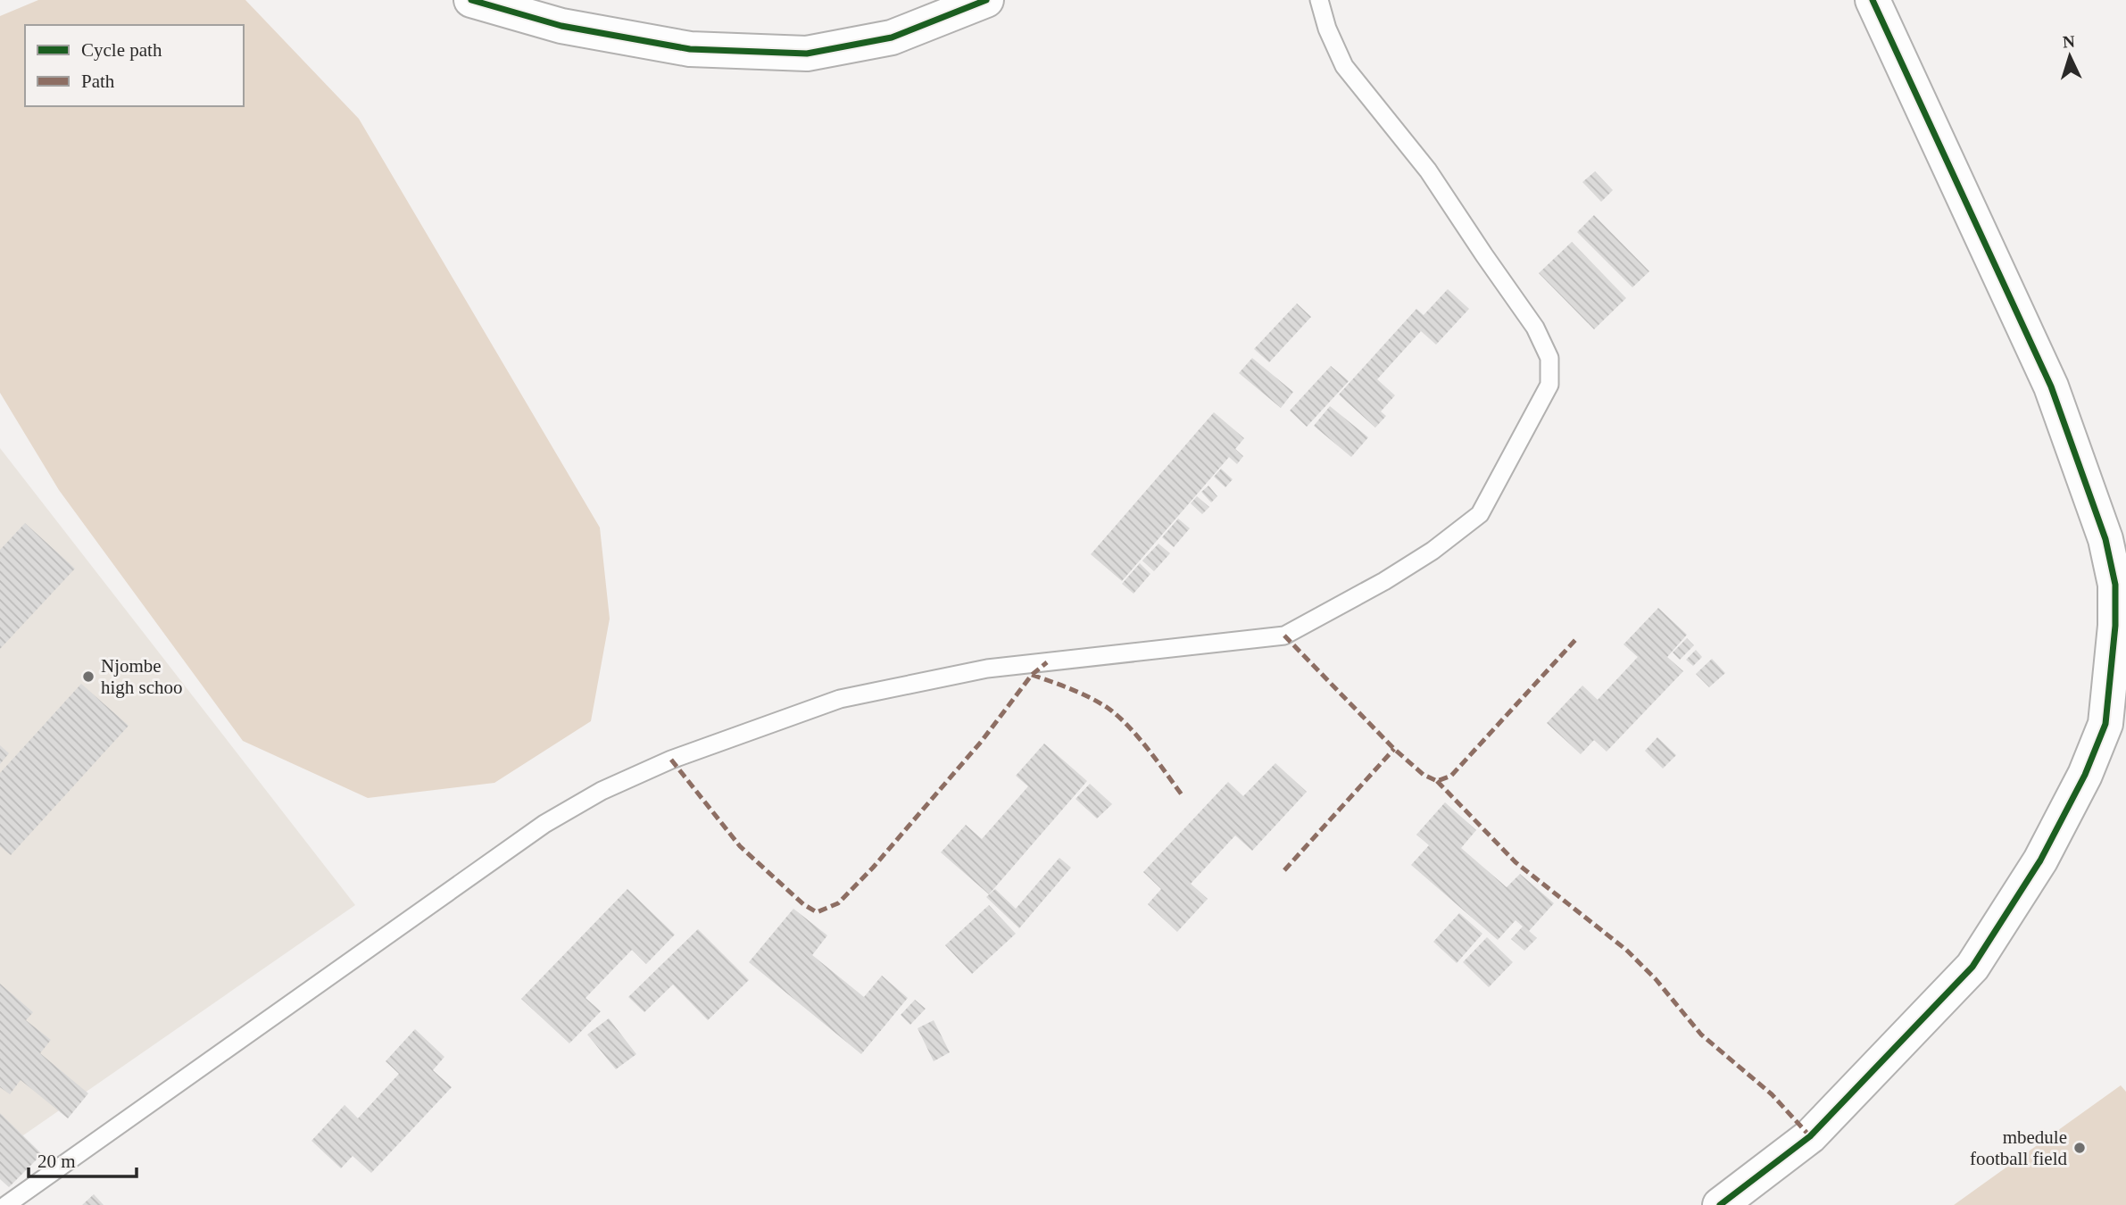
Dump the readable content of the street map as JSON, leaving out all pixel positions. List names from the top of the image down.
{
  "places": ["Njombe high schoo", "mbedule football field"],
  "legend": ["Cycle path", "Path"],
  "scale_bar": "20 m",
  "north": "top"
}
